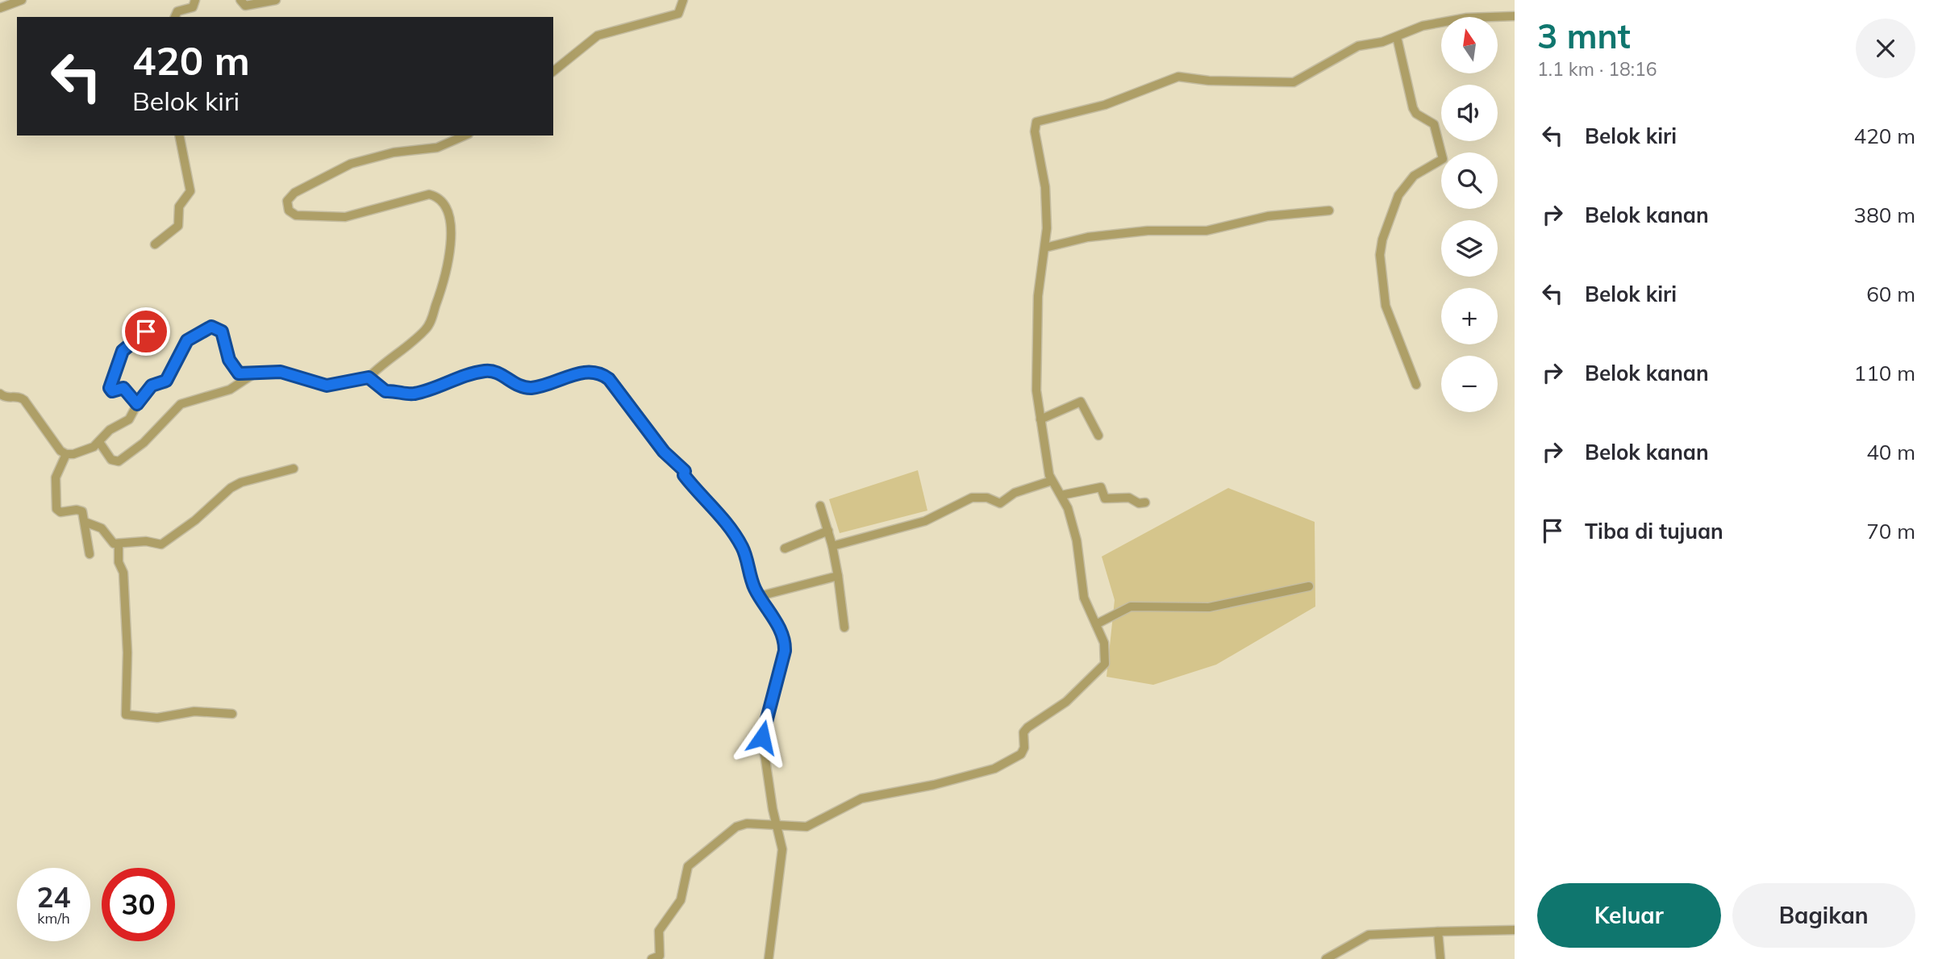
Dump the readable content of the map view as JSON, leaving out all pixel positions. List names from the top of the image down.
{
  "north": "top",
  "page": {
    "heading": ["3 mnt", "1.1 km · 18:16"],
    "map_buttons": ["+", "−"],
    "turn": ["420 m", "Belok kiri"],
    "list": [
      {
        "name": "Belok kiri",
        "value": "420 m"
      },
      {
        "name": "Belok kanan",
        "value": "380 m"
      },
      {
        "name": "Belok kiri",
        "value": "60 m"
      },
      {
        "name": "Belok kanan",
        "value": "110 m"
      },
      {
        "name": "Belok kanan",
        "value": "40 m"
      },
      {
        "name": "Tiba di tujuan",
        "value": "70 m"
      }
    ],
    "speed": "24 km/h",
    "limit": "30",
    "buttons": ["Keluar", "Bagikan"]
  }
}
